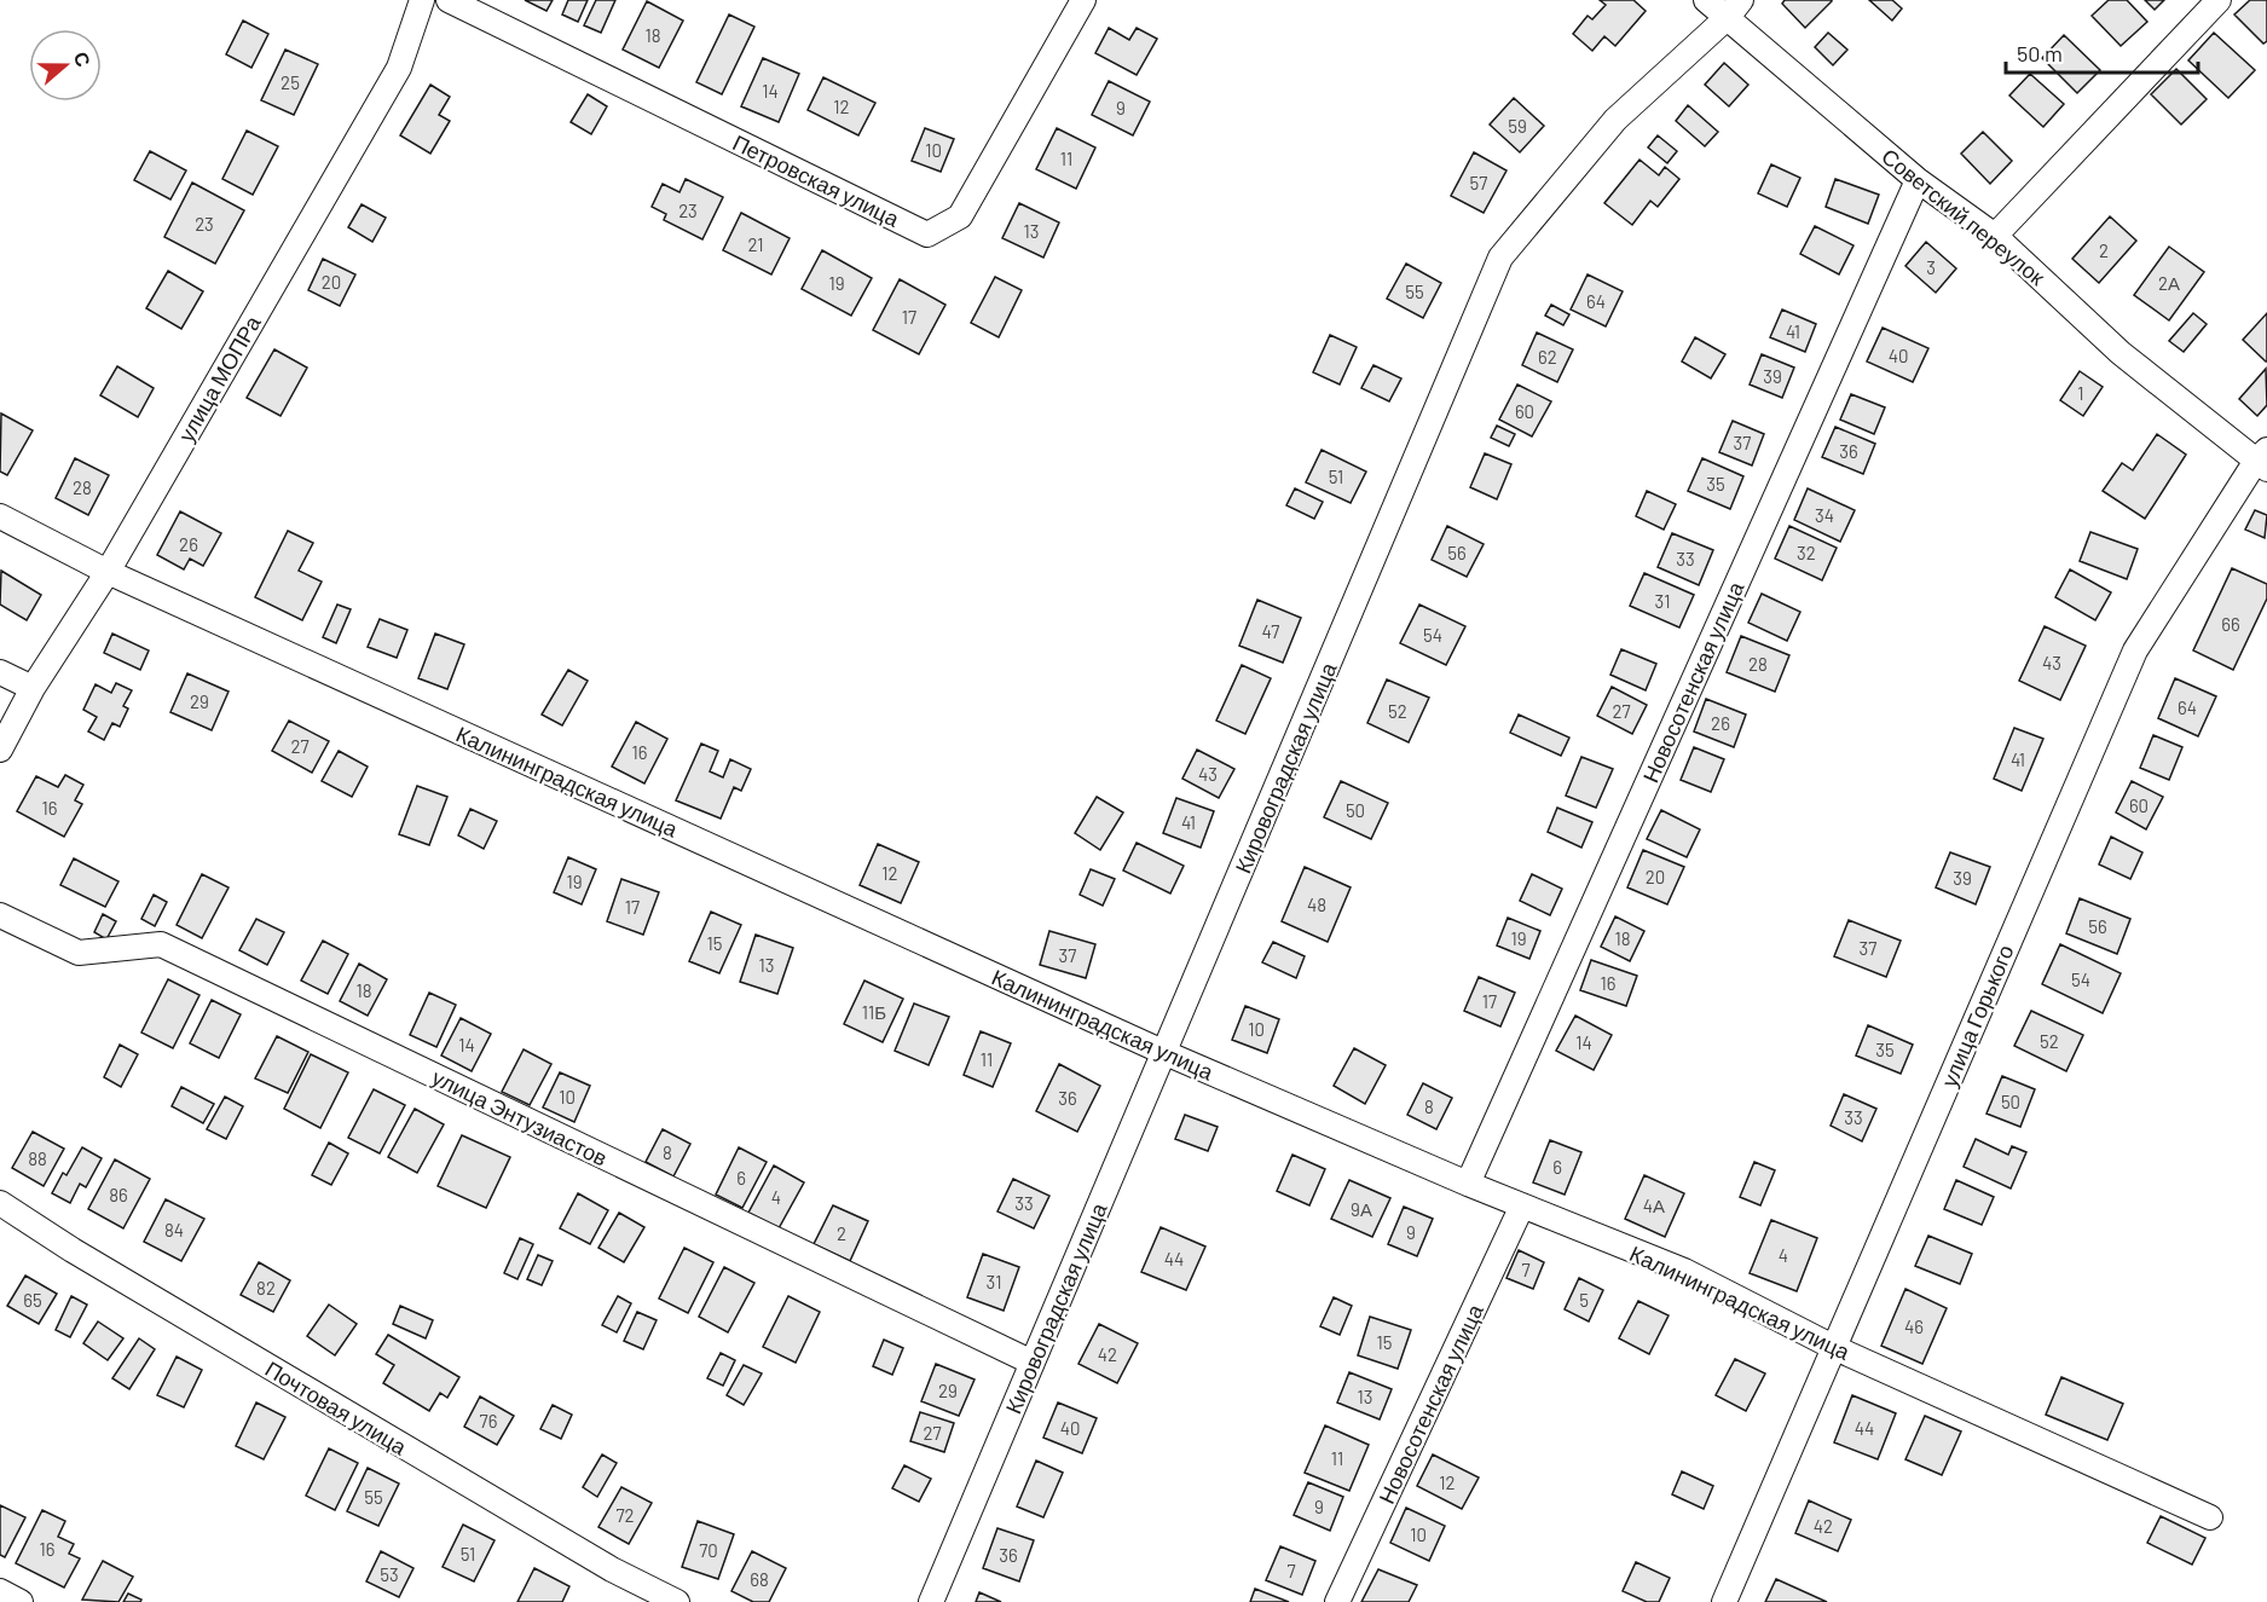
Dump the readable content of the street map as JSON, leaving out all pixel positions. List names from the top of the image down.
{
  "streets": {
    "street": [
      "Петровская улица",
      "Советский переулок",
      "улица МОПРа",
      "Новосотенская улица",
      "Кировоградская улица",
      "Калининградская улица",
      "улица Горького",
      "улица Энтузиастов",
      "Почтовая улица"
    ]
  },
  "crossings": [
    ["Советский переулок", "Новосотенская улица"],
    ["Советский переулок", "Кировоградская улица"],
    ["Советский переулок", "улица Горького"],
    ["улица МОПРа", "Калининградская улица"],
    ["Новосотенская улица", "Калининградская улица"],
    ["Кировоградская улица", "Калининградская улица"],
    ["Кировоградская улица", "улица Энтузиастов"],
    ["Калининградская улица", "улица Горького"]
  ],
  "house_numbers": [
    "18",
    "25",
    "14",
    "12",
    "9",
    "59",
    "10",
    "11",
    "57",
    "23",
    "23",
    "13",
    "21",
    "2",
    "3",
    "20",
    "19",
    "2А",
    "55",
    "64",
    "17",
    "41",
    "40",
    "62",
    "39",
    "1",
    "60",
    "37",
    "36",
    "51",
    "35",
    "28",
    "34",
    "26",
    "56",
    "32",
    "33",
    "31",
    "66",
    "47",
    "54",
    "43",
    "28",
    "29",
    "64",
    "52",
    "27",
    "26",
    "27",
    "16",
    "41",
    "43",
    "60",
    "16",
    "50",
    "41",
    "12",
    "20",
    "39",
    "19",
    "48",
    "17",
    "56",
    "19",
    "18",
    "15",
    "37",
    "37",
    "13",
    "54",
    "16",
    "18",
    "17",
    "11Б",
    "10",
    "52",
    "14",
    "14",
    "35",
    "11",
    "10",
    "36",
    "50",
    "8",
    "33",
    "8",
    "88",
    "6",
    "6",
    "86",
    "4",
    "33",
    "4А",
    "9А",
    "84",
    "9",
    "2",
    "4",
    "44",
    "7",
    "31",
    "82",
    "65",
    "5",
    "46",
    "15",
    "42",
    "29",
    "13",
    "76",
    "40",
    "44",
    "27",
    "11",
    "12",
    "55",
    "9",
    "72",
    "42",
    "10",
    "16",
    "70",
    "51",
    "36",
    "7",
    "53",
    "68"
  ],
  "scale_bar": "50 m",
  "north": "right"
}
